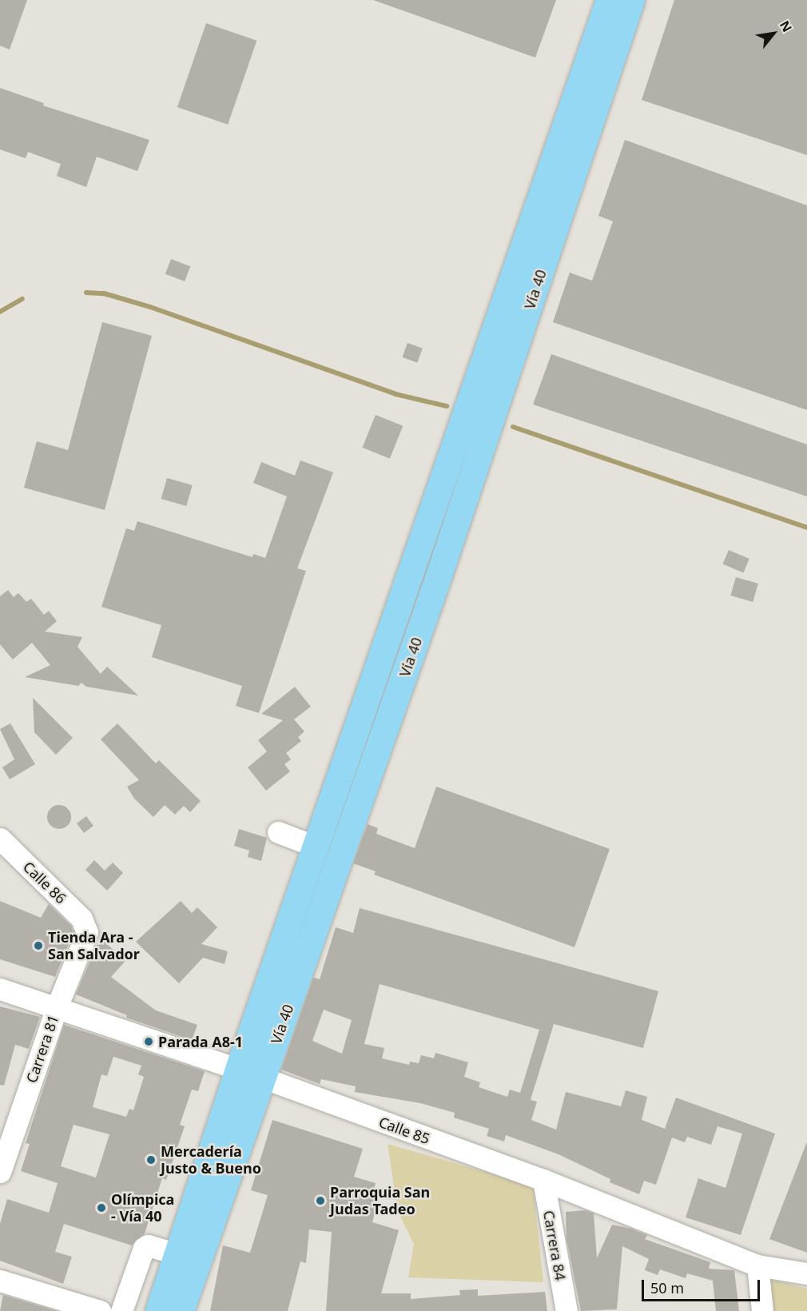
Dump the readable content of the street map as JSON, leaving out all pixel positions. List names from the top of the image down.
{
  "streets": {
    "highway": ["Vía 40"],
    "street": [
      "Calle 86",
      "Carrera 81",
      "Calle 85",
      "Carrera 84"
    ]
  },
  "crossings": [
    ["Vía 40", "Calle 85"],
    ["Calle 86", "Carrera 81"],
    ["Carrera 81", "Calle 85"],
    ["Calle 85", "Carrera 84"]
  ],
  "places": [
    "Tienda Ara - San Salvador",
    "Parada A8-1",
    "Mercadería Justo & Bueno",
    "Parroquia San Judas Tadeo",
    "Olímpica - Vía 40"
  ],
  "scale_bar": "50 m",
  "north": "top right"
}
